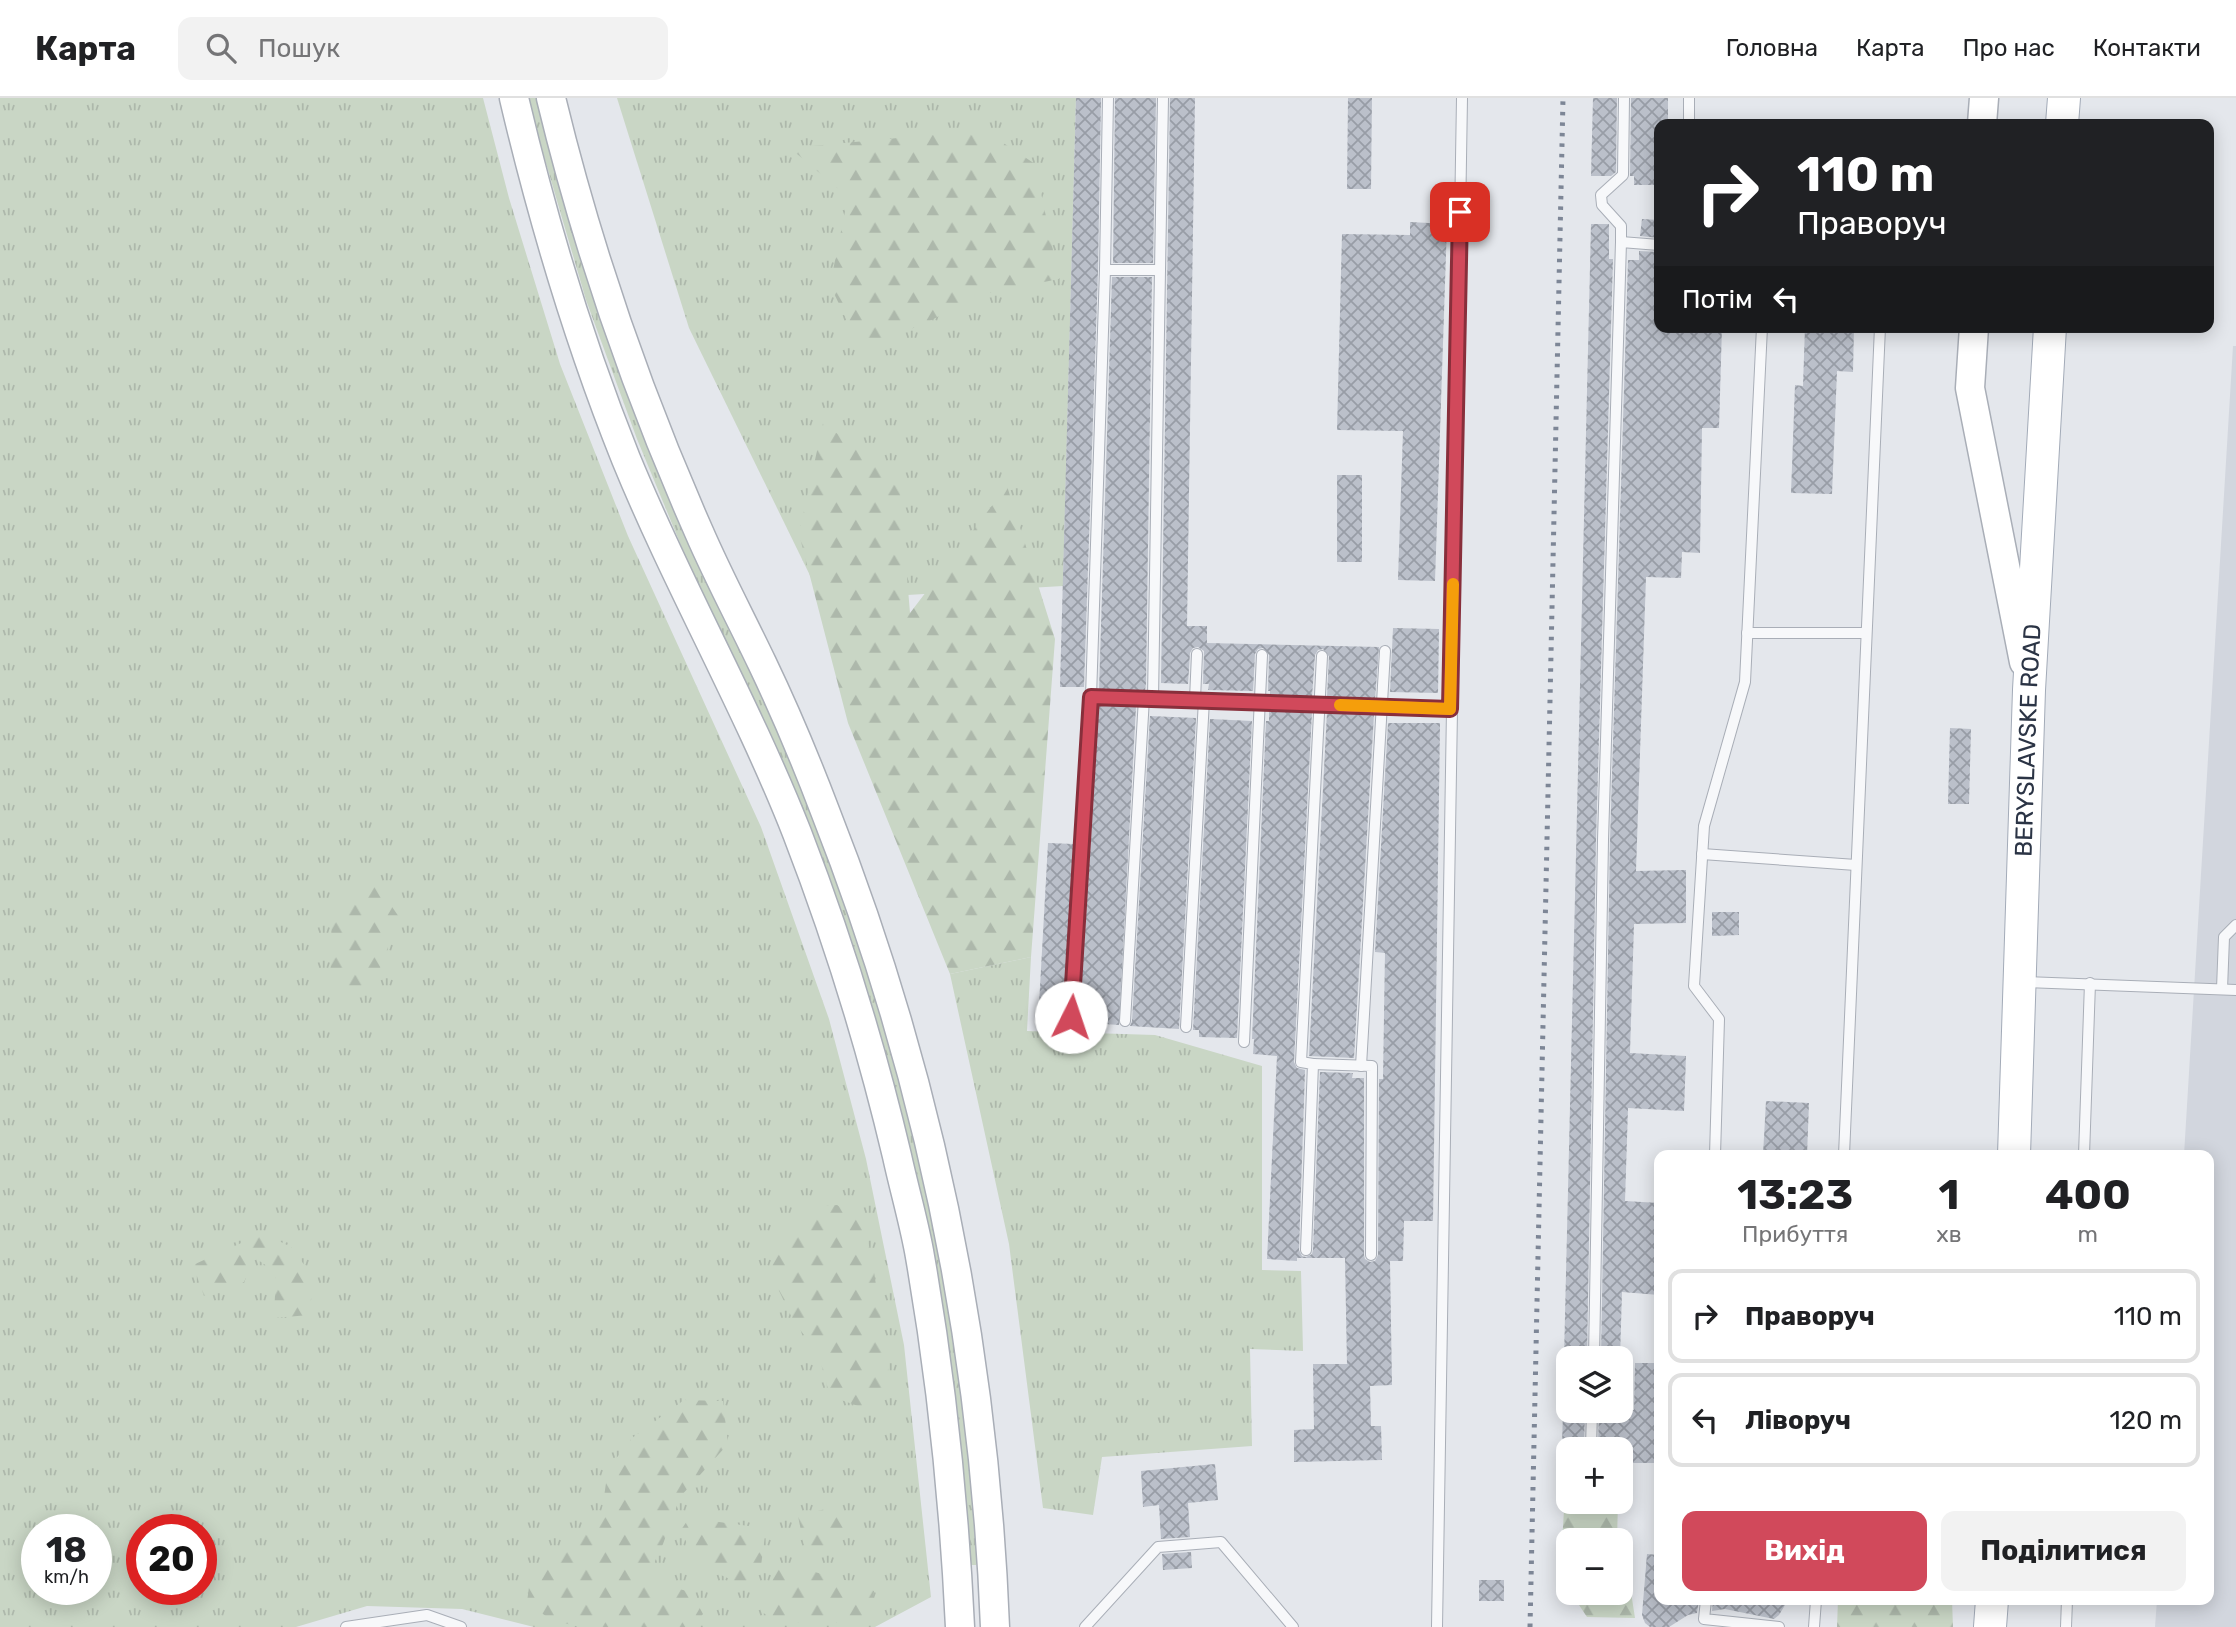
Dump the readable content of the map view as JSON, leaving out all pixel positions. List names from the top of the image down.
{
  "streets": {
    "main road": ["BERYSLAVSKE ROAD"]
  },
  "page": {
    "header": "Карта",
    "search": "Пошук",
    "nav": [
      "Головна",
      "Карта",
      "Про нас",
      "Контакти"
    ],
    "turn": ["110 m", "Праворуч"],
    "then": "Потім",
    "eta": [
      "13:23",
      "Прибуття",
      "1",
      "хв",
      "400",
      "m"
    ],
    "list": [
      {
        "name": "Праворуч",
        "value": "110 m"
      },
      {
        "name": "Ліворуч",
        "value": "120 m"
      }
    ],
    "map_buttons": ["+", "−"],
    "buttons": ["Вихід", "Поділитися"],
    "speed": "18 km/h",
    "limit": "20"
  }
}
